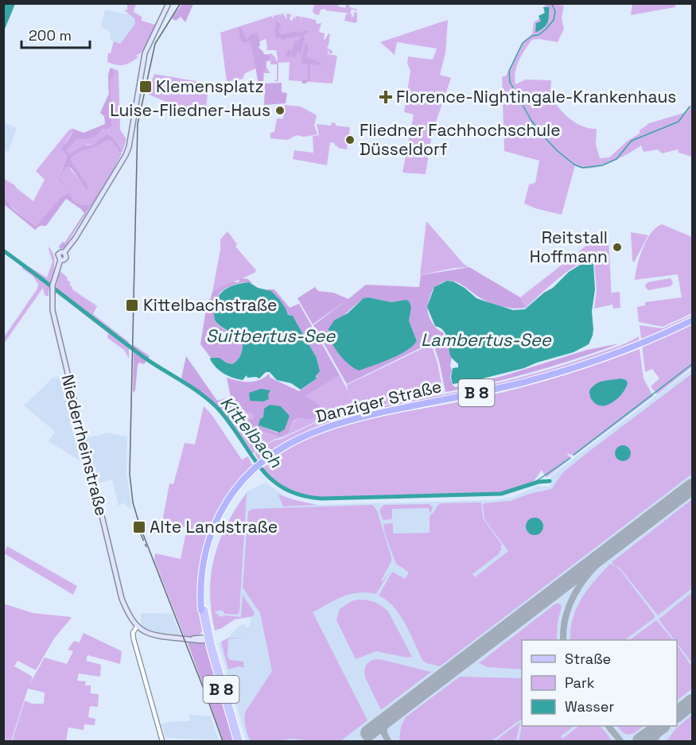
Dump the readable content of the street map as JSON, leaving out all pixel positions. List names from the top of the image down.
{
  "streets": {
    "highway": ["B 8", "Danziger Straße"],
    "main road": ["Niederrheinstraße"]
  },
  "water": ["Suitbertus-See", "Lambertus-See", "Kittelbach"],
  "places": {
    "transit": ["Klemensplatz", "Kittelbachstraße", "Alte Landstraße"],
    "health": ["Florence-Nightingale-Krankenhaus"],
    "other": ["Luise-Fliedner-Haus", "Fliedner Fachhochschule Düsseldorf", "Reitstall Hoffmann"]
  },
  "legend": ["Straße", "Park", "Wasser"],
  "scale_bar": "200 m"
}
